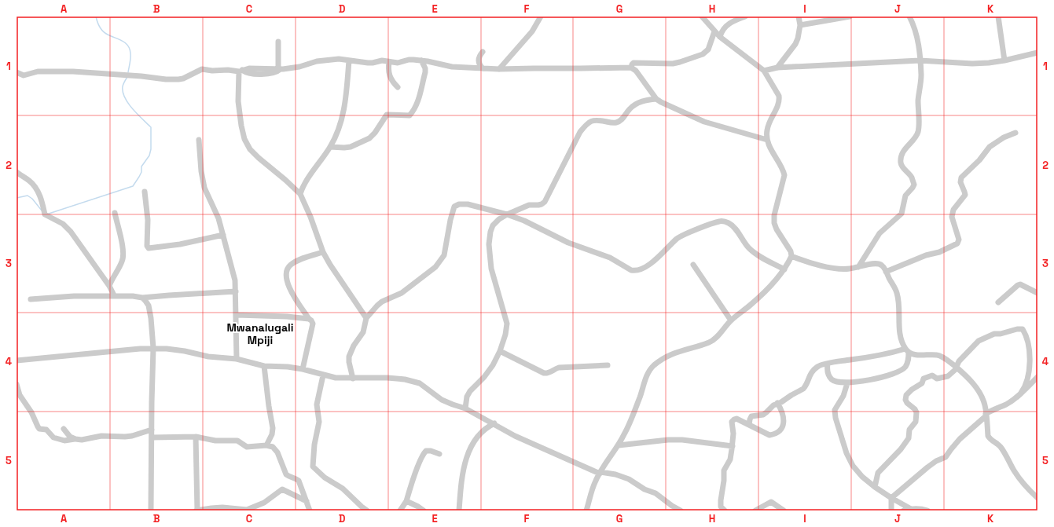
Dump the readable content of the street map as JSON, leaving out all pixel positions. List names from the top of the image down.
{
  "districts": ["Mwanalugali Mpiji"],
  "grid": {
    "columns": [
      "A",
      "B",
      "C",
      "D",
      "E",
      "F",
      "G",
      "H",
      "I",
      "J",
      "K"
    ],
    "rows": [
      "1",
      "2",
      "3",
      "4",
      "5"
    ]
  }
}
